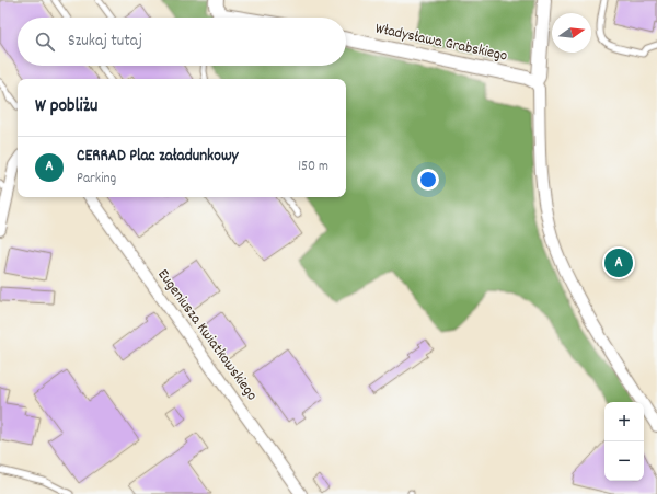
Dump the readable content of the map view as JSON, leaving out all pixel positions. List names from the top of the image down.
{
  "streets": {
    "street": ["Władysława Grabskiego", "Eugeniusza Kwiatkowskiego"]
  },
  "north": "right",
  "page": {
    "search": "Szukaj tutaj",
    "heading": "W pobliżu",
    "list": [
      {
        "mark": "A",
        "name": "CERRAD Plac załadunkowy",
        "note": "Parking",
        "value": "150 m"
      }
    ],
    "pins": "A",
    "map_buttons": ["+", "−"]
  }
}
